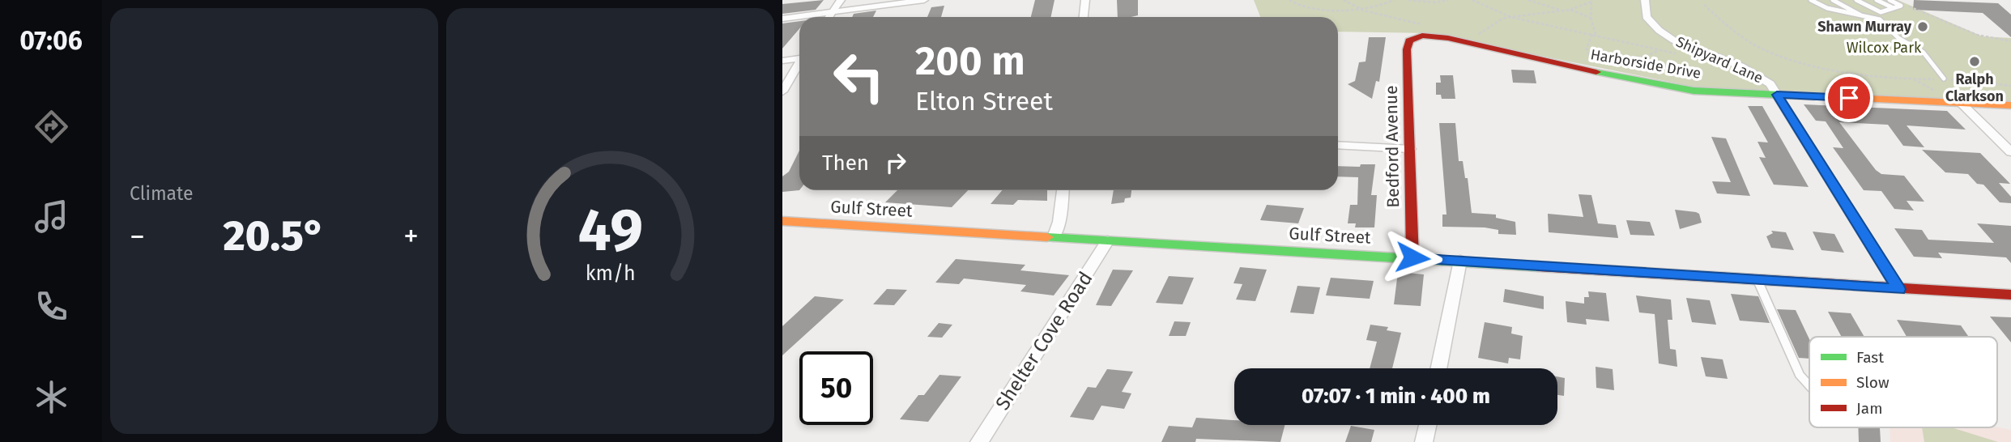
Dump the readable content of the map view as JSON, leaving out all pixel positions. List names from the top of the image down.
{
  "streets": {
    "street": [
      "Shipyard Lane",
      "Harborside Drive",
      "Bedford Avenue",
      "Gulf Street",
      "Shelter Cove Road"
    ]
  },
  "crossings": [
    ["Shipyard Lane", "Harborside Drive"],
    ["Shipyard Lane", "Gulf Street"],
    ["Harborside Drive", "Bedford Avenue"],
    ["Bedford Avenue", "Gulf Street"],
    ["Gulf Street", "Shelter Cove Road"]
  ],
  "parks": ["Wilcox Park"],
  "places": ["Shawn Murray", "Ralph Clarkson"],
  "legend": ["Fast", "Slow", "Jam"],
  "page": {
    "tabs": "07:06",
    "tile": "Climate",
    "turn": ["200 m", "Elton Street"],
    "then": "Then",
    "heat": ["−", "20.5°", "+"],
    "limit": "50",
    "trip": "07:07 · 1 min · 400 m",
    "gauge": ["49", "km/h"]
  }
}
